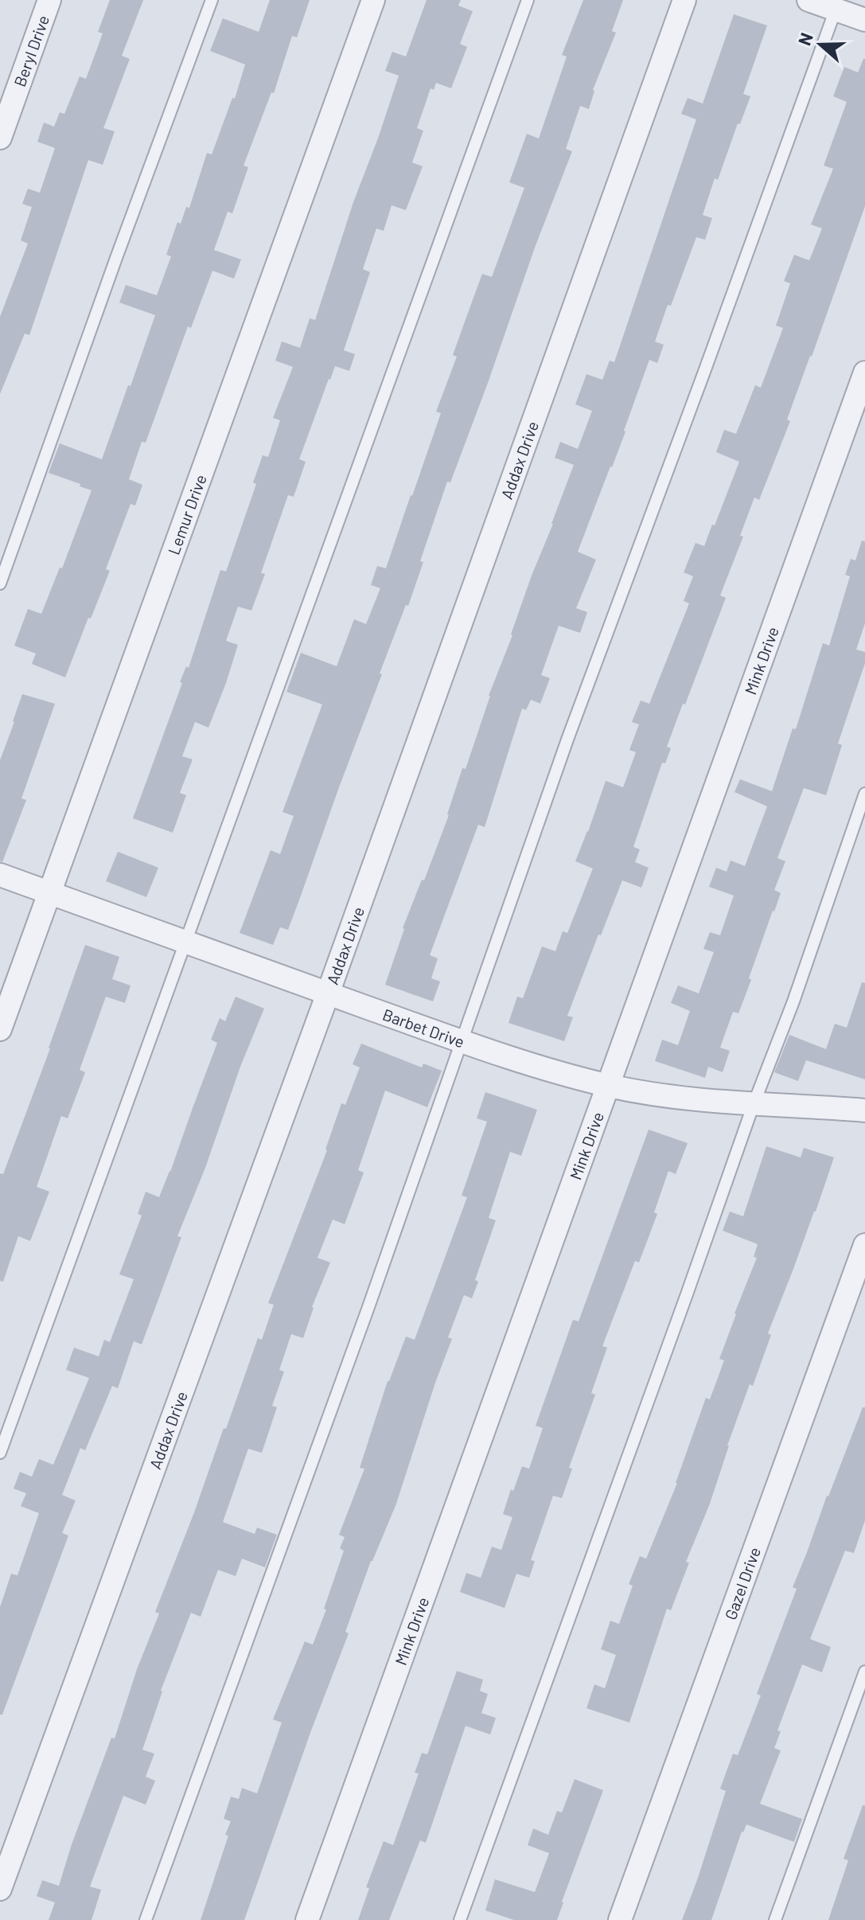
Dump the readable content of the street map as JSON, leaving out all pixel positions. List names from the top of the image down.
{
  "streets": {
    "street": [
      "Beryl Drive",
      "Addax Drive",
      "Lemur Drive",
      "Mink Drive",
      "Barbet Drive",
      "Gazel Drive"
    ]
  },
  "crossings": [
    ["Addax Drive", "Barbet Drive"],
    ["Lemur Drive", "Barbet Drive"],
    ["Mink Drive", "Barbet Drive"]
  ],
  "north": "left"
}
